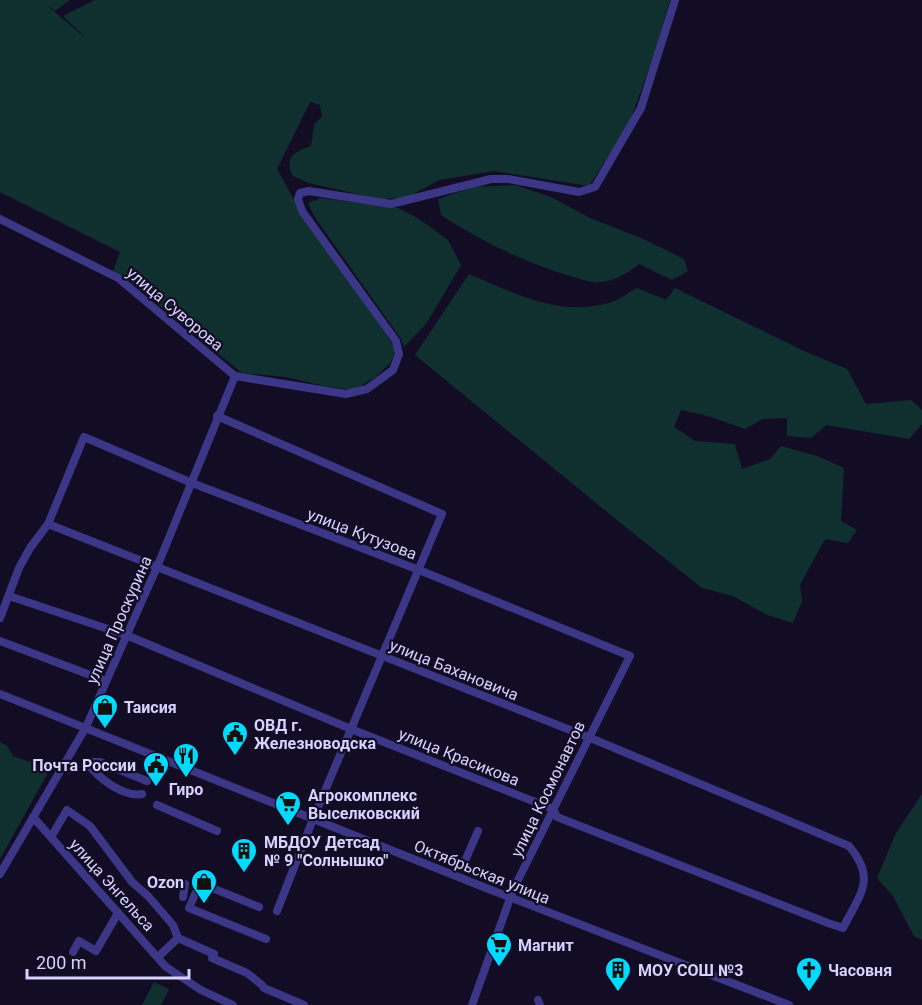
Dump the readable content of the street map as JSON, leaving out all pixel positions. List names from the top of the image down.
{
  "streets": {
    "street": [
      "улица Суворова",
      "улица Кутузова",
      "улица Проскурина",
      "улица Бахановича",
      "улица Красикова",
      "улица Космонавтов",
      "Октябрьская улица",
      "улица Энгельса"
    ]
  },
  "crossings": [
    ["улица Суворова", "улица Проскурина"],
    ["улица Кутузова", "улица Проскурина"],
    ["улица Кутузова", "улица Бахановича"],
    ["улица Кутузова", "улица Космонавтов"],
    ["улица Проскурина", "улица Бахановича"],
    ["улица Проскурина", "улица Красикова"],
    ["улица Проскурина", "Октябрьская улица"],
    ["улица Проскурина", "улица Энгельса"],
    ["улица Бахановича", "улица Красикова"],
    ["улица Бахановича", "улица Космонавтов"],
    ["улица Красикова", "улица Космонавтов"],
    ["улица Космонавтов", "Октябрьская улица"]
  ],
  "places": {
    "shop": ["Таисия", "Ozon"],
    "public building": ["ОВД г. Железноводска", "Почта России"],
    "restaurant": ["Гиро"],
    "supermarket": ["Агрокомплекс Выселковский", "Магнит"],
    "building": ["МБДОУ Детсад № 9 \"Солнышко\"", "МОУ СОШ №3"],
    "church": ["Часовня"]
  },
  "scale_bar": "200 m"
}
